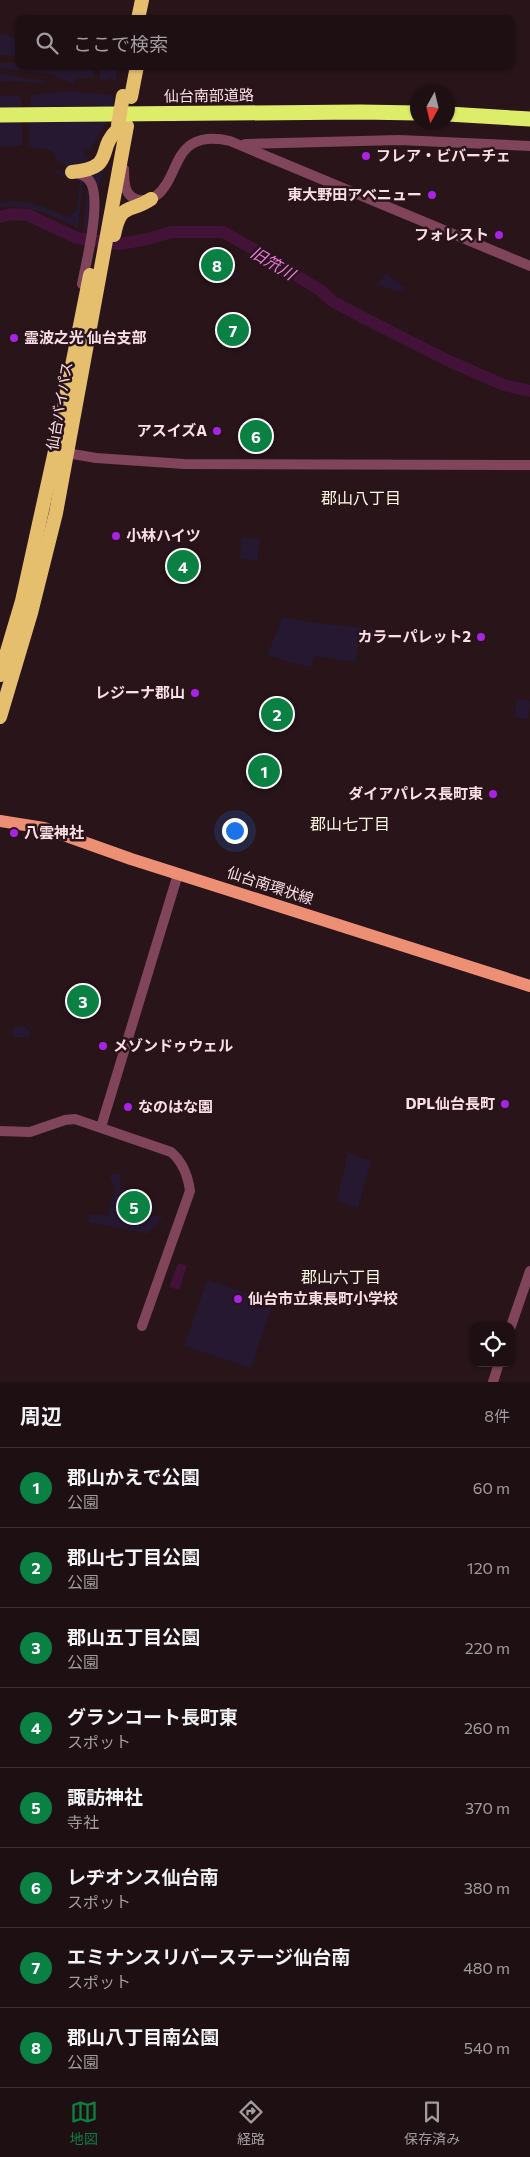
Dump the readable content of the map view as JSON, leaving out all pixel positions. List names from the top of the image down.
{
  "streets": {
    "highway": ["仙台南部道路", "仙台バイパス"],
    "main road": ["仙台南環状線"]
  },
  "districts": ["郡山八丁目", "郡山七丁目", "郡山六丁目"],
  "water": ["旧笊川"],
  "places": [
    "フレア・ビバーチェ",
    "東大野田アベニュー",
    "フォレスト",
    "霊波之光 仙台支部",
    "アスイズA",
    "小林ハイツ",
    "カラーパレット2",
    "レジーナ郡山",
    "ダイアパレス長町東",
    "八雲神社",
    "メゾンドゥウェル",
    "DPL仙台長町",
    "なのはな園",
    "仙台市立東長町小学校"
  ],
  "north": "bottom",
  "page": {
    "search": "ここで検索",
    "pins": [
      "8",
      "7",
      "6",
      "4",
      "2",
      "1",
      "3",
      "5"
    ],
    "heading": ["周辺", "8件"],
    "list": [
      {
        "mark": "1",
        "name": "郡山かえで公園",
        "note": "公園",
        "value": "60 m"
      },
      {
        "mark": "2",
        "name": "郡山七丁目公園",
        "note": "公園",
        "value": "120 m"
      },
      {
        "mark": "3",
        "name": "郡山五丁目公園",
        "note": "公園",
        "value": "220 m"
      },
      {
        "mark": "4",
        "name": "グランコート長町東",
        "note": "スポット",
        "value": "260 m"
      },
      {
        "mark": "5",
        "name": "諏訪神社",
        "note": "寺社",
        "value": "370 m"
      },
      {
        "mark": "6",
        "name": "レヂオンス仙台南",
        "note": "スポット",
        "value": "380 m"
      },
      {
        "mark": "7",
        "name": "エミナンスリバーステージ仙台南",
        "note": "スポット",
        "value": "480 m"
      },
      {
        "mark": "8",
        "name": "郡山八丁目南公園",
        "note": "公園",
        "value": "540 m"
      }
    ],
    "nav": ["地図", "経路", "保存済み"]
  }
}
